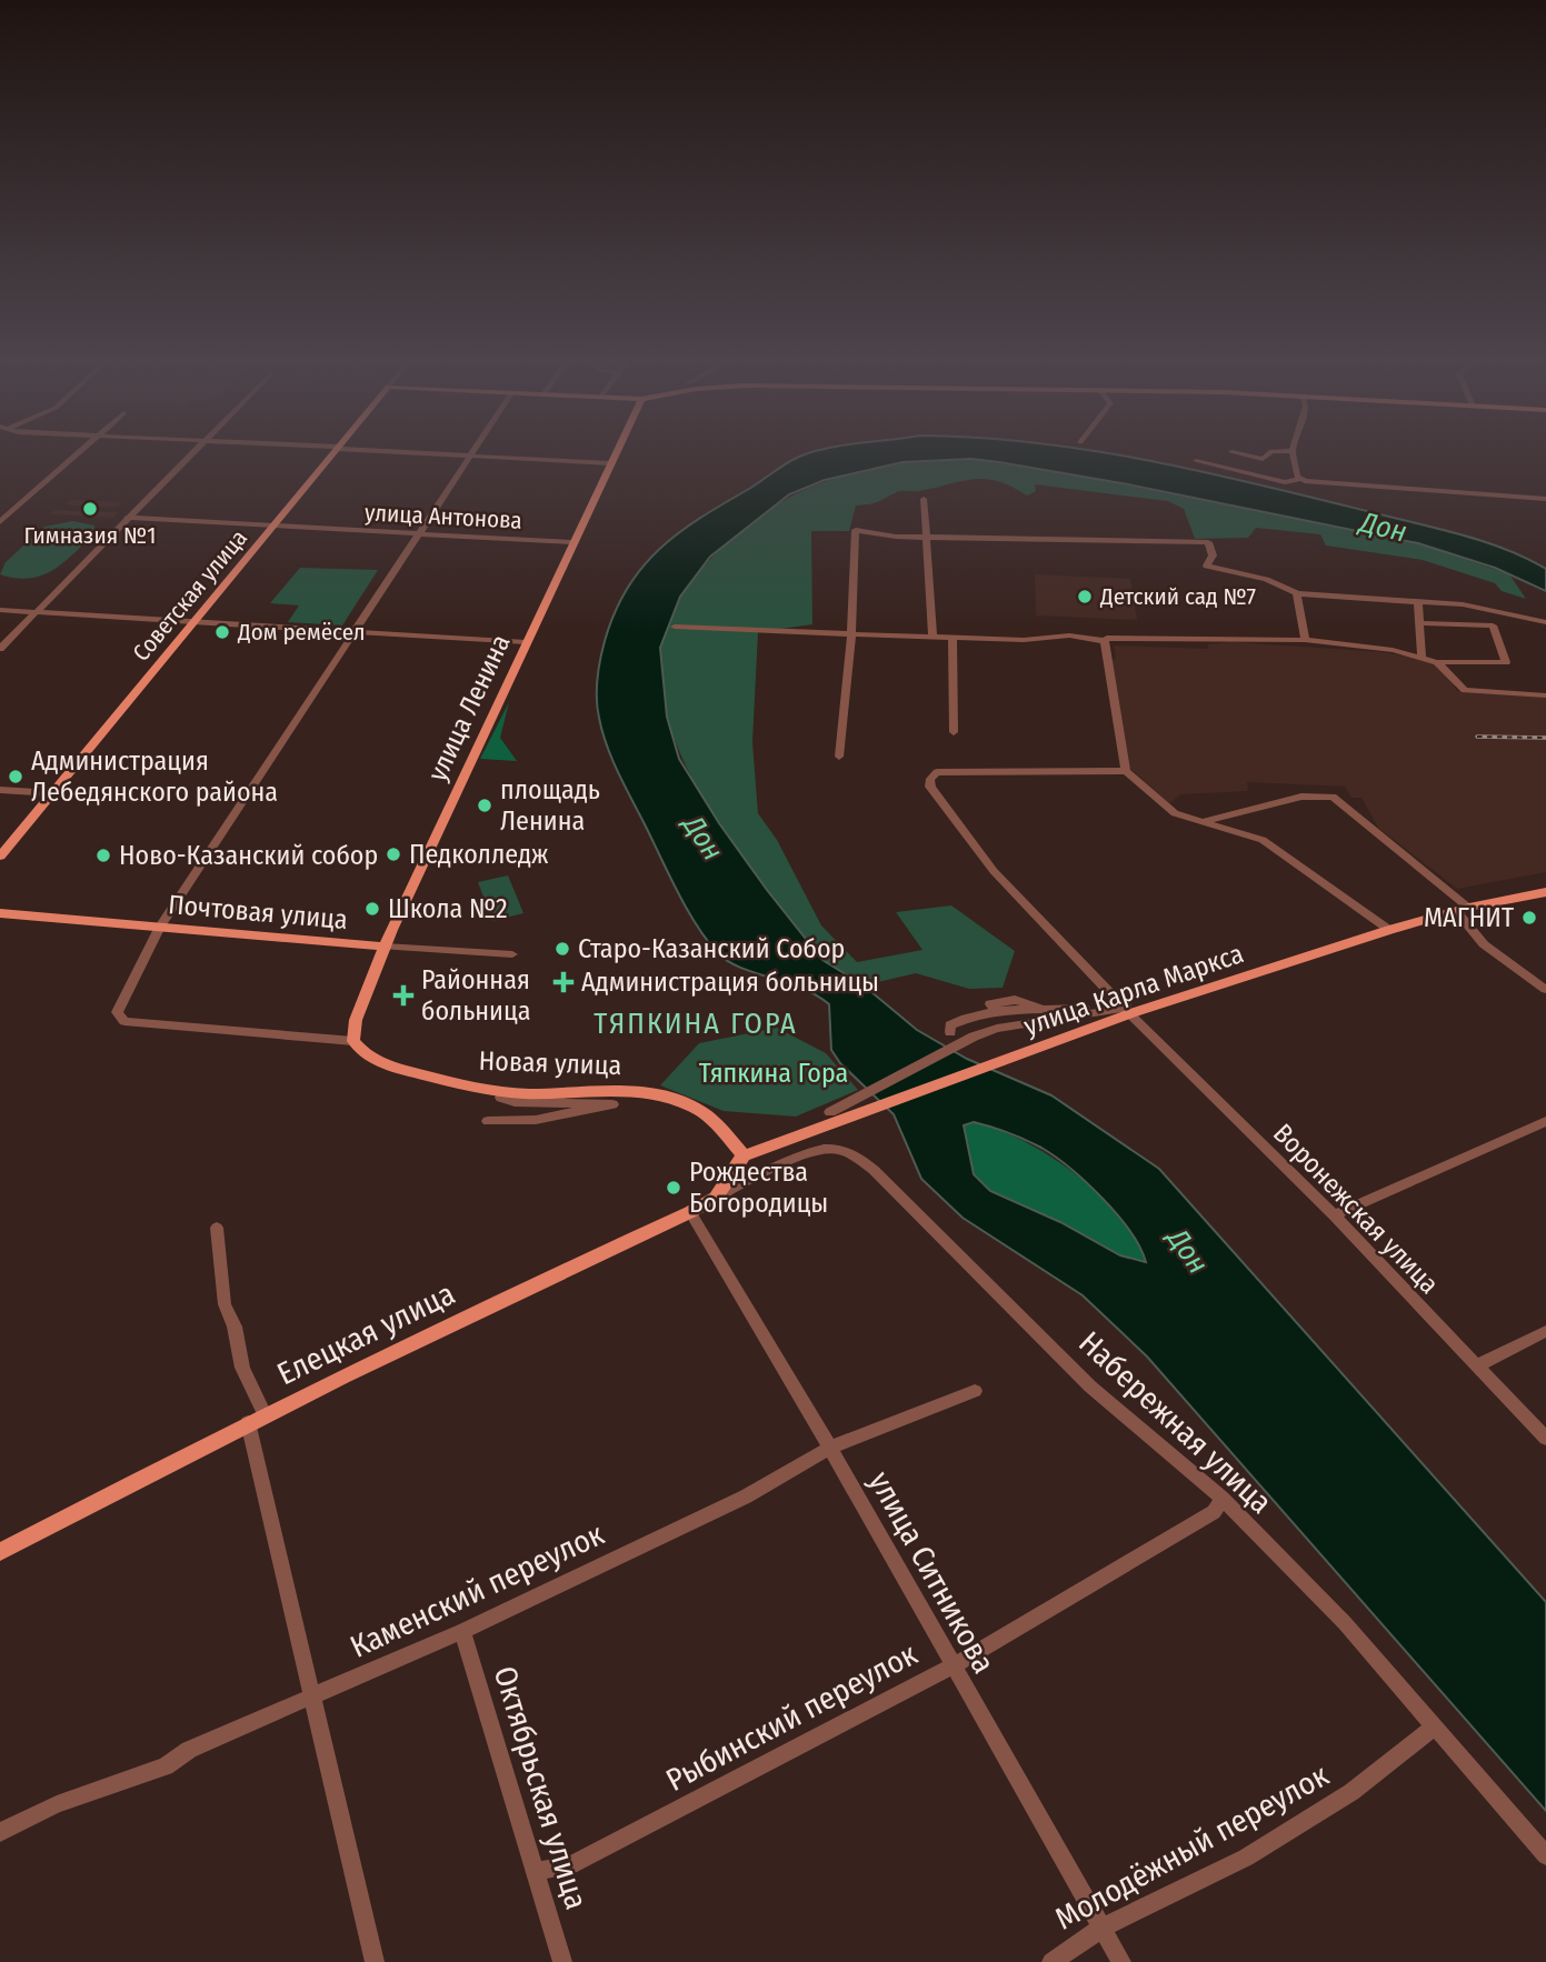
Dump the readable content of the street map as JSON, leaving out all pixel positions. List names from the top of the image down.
{
  "streets": {
    "main road": [
      "Советская улица",
      "улица Ленина",
      "Почтовая улица",
      "улица Карла Маркса",
      "Новая улица",
      "Елецкая улица"
    ],
    "street": [
      "улица Антонова",
      "Воронежская улица",
      "Набережная улица",
      "улица Ситникова",
      "Каменский переулок",
      "Рыбинский переулок",
      "Октябрьская улица",
      "Молодёжный переулок"
    ]
  },
  "crossings": [
    ["улица Антонова", "Советская улица"],
    ["улица Антонова", "улица Ленина"],
    ["улица Ленина", "Почтовая улица"],
    ["улица Ленина", "Новая улица"],
    ["улица Карла Маркса", "Новая улица"],
    ["улица Карла Маркса", "Воронежская улица"],
    ["улица Карла Маркса", "Елецкая улица"],
    ["Новая улица", "Елецкая улица"],
    ["Елецкая улица", "Набережная улица"],
    ["Елецкая улица", "улица Ситникова"],
    ["Набережная улица", "Рыбинский переулок"],
    ["Набережная улица", "Молодёжный переулок"],
    ["улица Ситникова", "Каменский переулок"],
    ["улица Ситникова", "Рыбинский переулок"],
    ["улица Ситникова", "Молодёжный переулок"],
    ["Каменский переулок", "Октябрьская улица"],
    ["Рыбинский переулок", "Октябрьская улица"]
  ],
  "districts": ["ТЯПКИНА ГОРА"],
  "water": ["Дон"],
  "parks": ["Тяпкина Гора"],
  "places": {
    "other": [
      "Гимназия №1",
      "Детский сад №7",
      "Дом ремёсел",
      "Администрация Лебедянского района",
      "площадь Ленина",
      "Педколледж",
      "Ново-Казанский собор",
      "Школа №2",
      "МАГНИТ",
      "Старо-Казанский Собор",
      "Рождества Богородицы"
    ],
    "health": ["Администрация больницы", "Районная больница"]
  }
}
